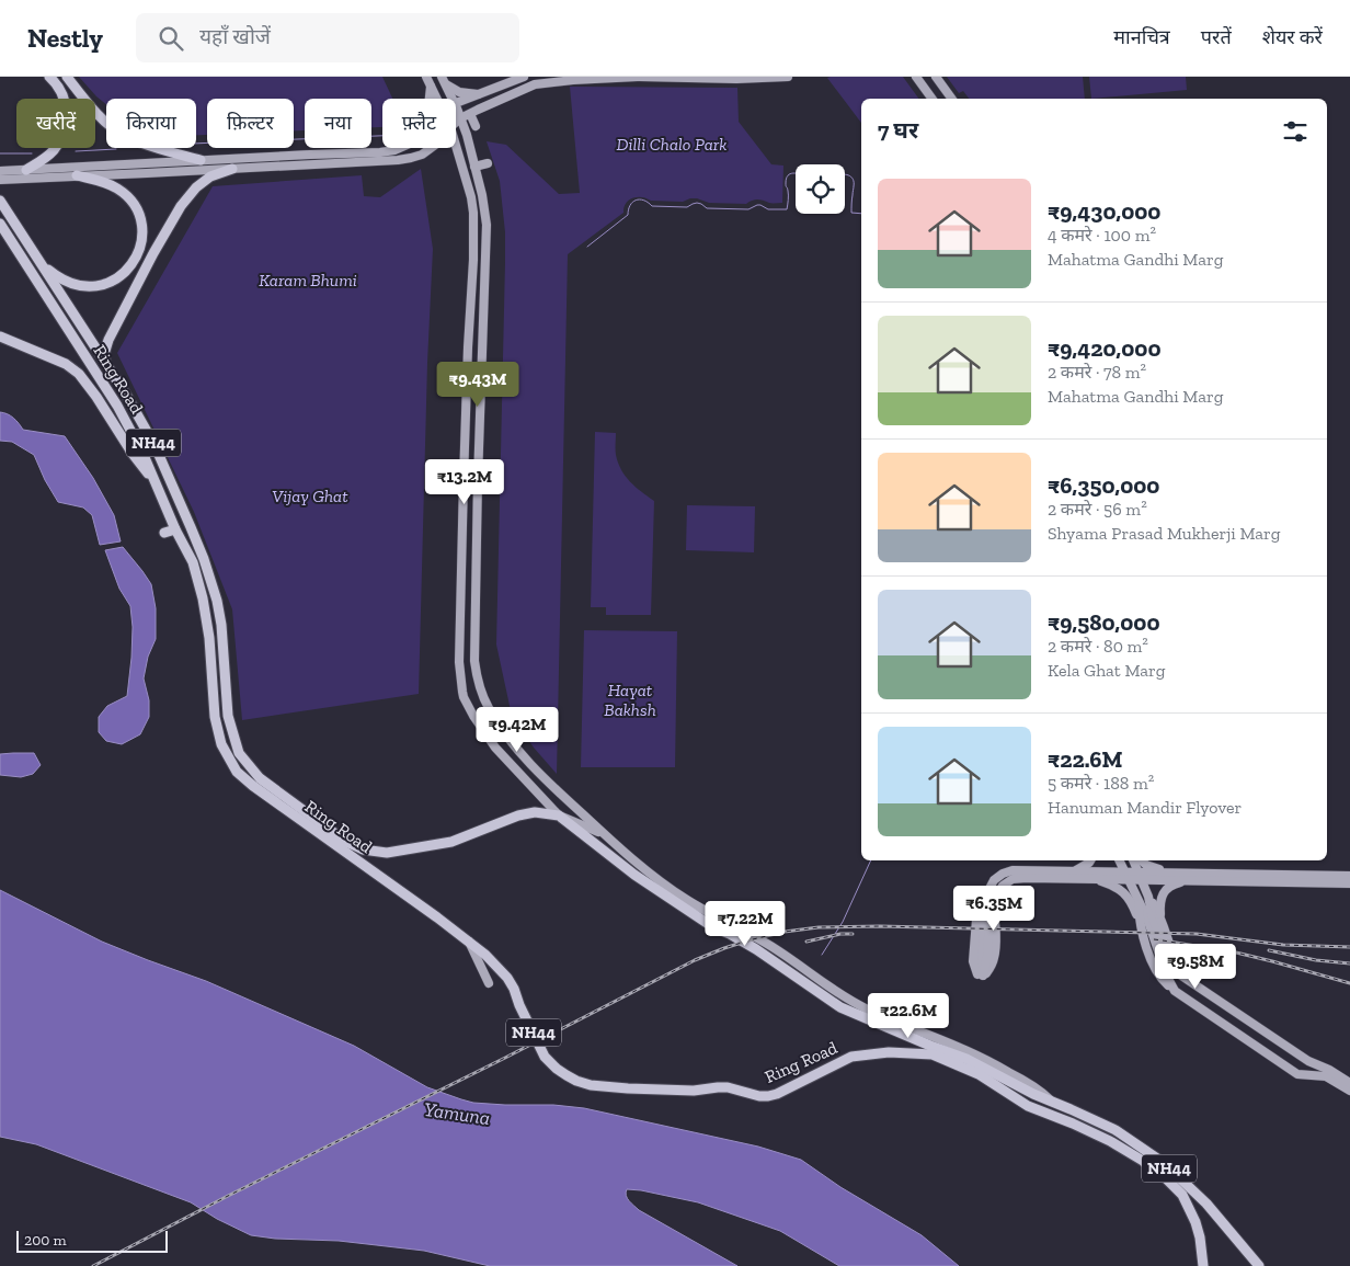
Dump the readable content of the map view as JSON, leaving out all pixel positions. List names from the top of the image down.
{
  "streets": {
    "highway": ["Ring Road", "NH44"]
  },
  "water": ["Yamuna"],
  "parks": [
    "Dilli Chalo Park",
    "Karam Bhumi",
    "Vijay Ghat",
    "Hayat Bakhsh"
  ],
  "scale_bar": "200 m",
  "page": {
    "header": "Nestly",
    "search": "यहाँ खोजें",
    "nav": ["मानचित्र", "परतें", "शेयर करें"],
    "chip": [
      "खरीदें",
      "किराया",
      "फ़िल्टर",
      "नया",
      "फ़्लैट"
    ],
    "heading": "7 घर",
    "list": [
      {
        "name": "₹9,430,000",
        "note": "4 कमरे · 100 m² · Mahatma Gandhi Marg"
      },
      {
        "name": "₹9,420,000",
        "note": "2 कमरे · 78 m² · Mahatma Gandhi Marg"
      },
      {
        "name": "₹6,350,000",
        "note": "2 कमरे · 56 m² · Shyama Prasad Mukherji Marg"
      },
      {
        "name": "₹9,580,000",
        "note": "2 कमरे · 80 m² · Kela Ghat Marg"
      },
      {
        "name": "₹22.6M",
        "note": "5 कमरे · 188 m² · Hanuman Mandir Flyover"
      }
    ],
    "price": [
      "₹9.43M",
      "₹13.2M",
      "₹9.42M",
      "₹6.35M",
      "₹7.22M",
      "₹9.58M",
      "₹22.6M"
    ],
    "scale": "200 m"
  }
}
